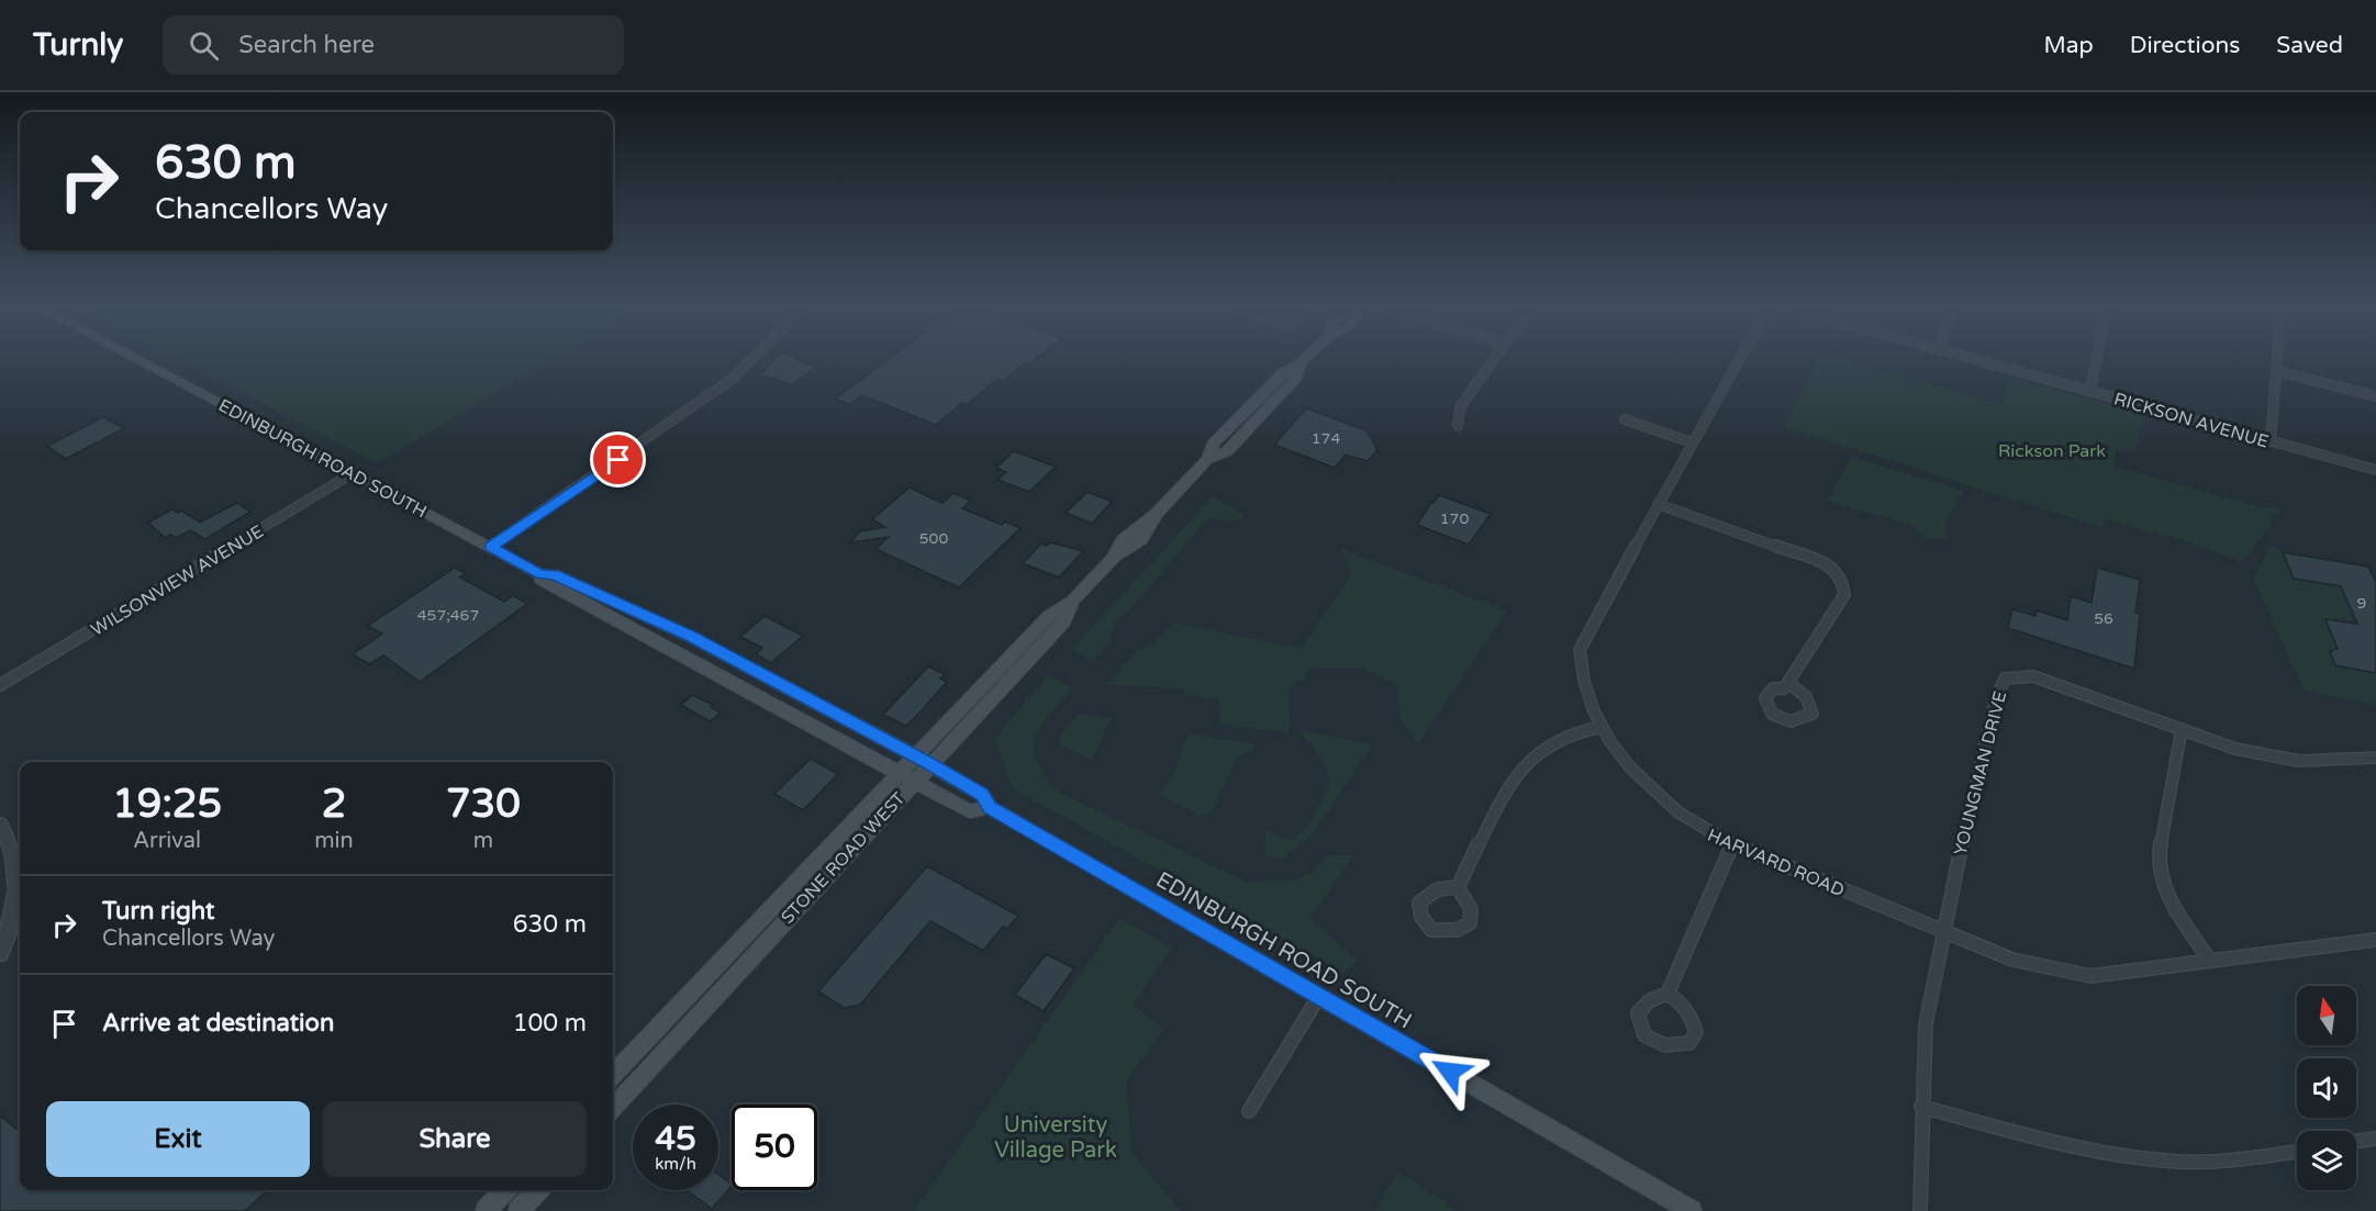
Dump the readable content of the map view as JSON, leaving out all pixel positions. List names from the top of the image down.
{
  "streets": {
    "main road": ["EDINBURGH ROAD SOUTH", "STONE ROAD WEST"],
    "street": [
      "RICKSON AVENUE",
      "WILSONVIEW AVENUE",
      "YOUNGMAN DRIVE",
      "HARVARD ROAD"
    ]
  },
  "crossings": [
    ["EDINBURGH ROAD SOUTH", "WILSONVIEW AVENUE"],
    ["EDINBURGH ROAD SOUTH", "STONE ROAD WEST"],
    ["YOUNGMAN DRIVE", "HARVARD ROAD"]
  ],
  "parks": ["Rickson Park", "University Village Park"],
  "house_numbers": [
    "174",
    "170",
    "500",
    "9",
    "457;467",
    "56"
  ],
  "north": "top",
  "page": {
    "header": "Turnly",
    "search": "Search here",
    "nav": ["Map", "Directions", "Saved"],
    "turn": ["630 m", "Chancellors Way"],
    "eta": [
      "19:25",
      "Arrival",
      "2",
      "min",
      "730",
      "m"
    ],
    "list": [
      {
        "name": "Turn right",
        "note": "Chancellors Way",
        "value": "630 m"
      },
      {
        "name": "Arrive at destination",
        "value": "100 m"
      }
    ],
    "buttons": ["Exit", "Share"],
    "speed": "45 km/h",
    "limit": "50"
  }
}
